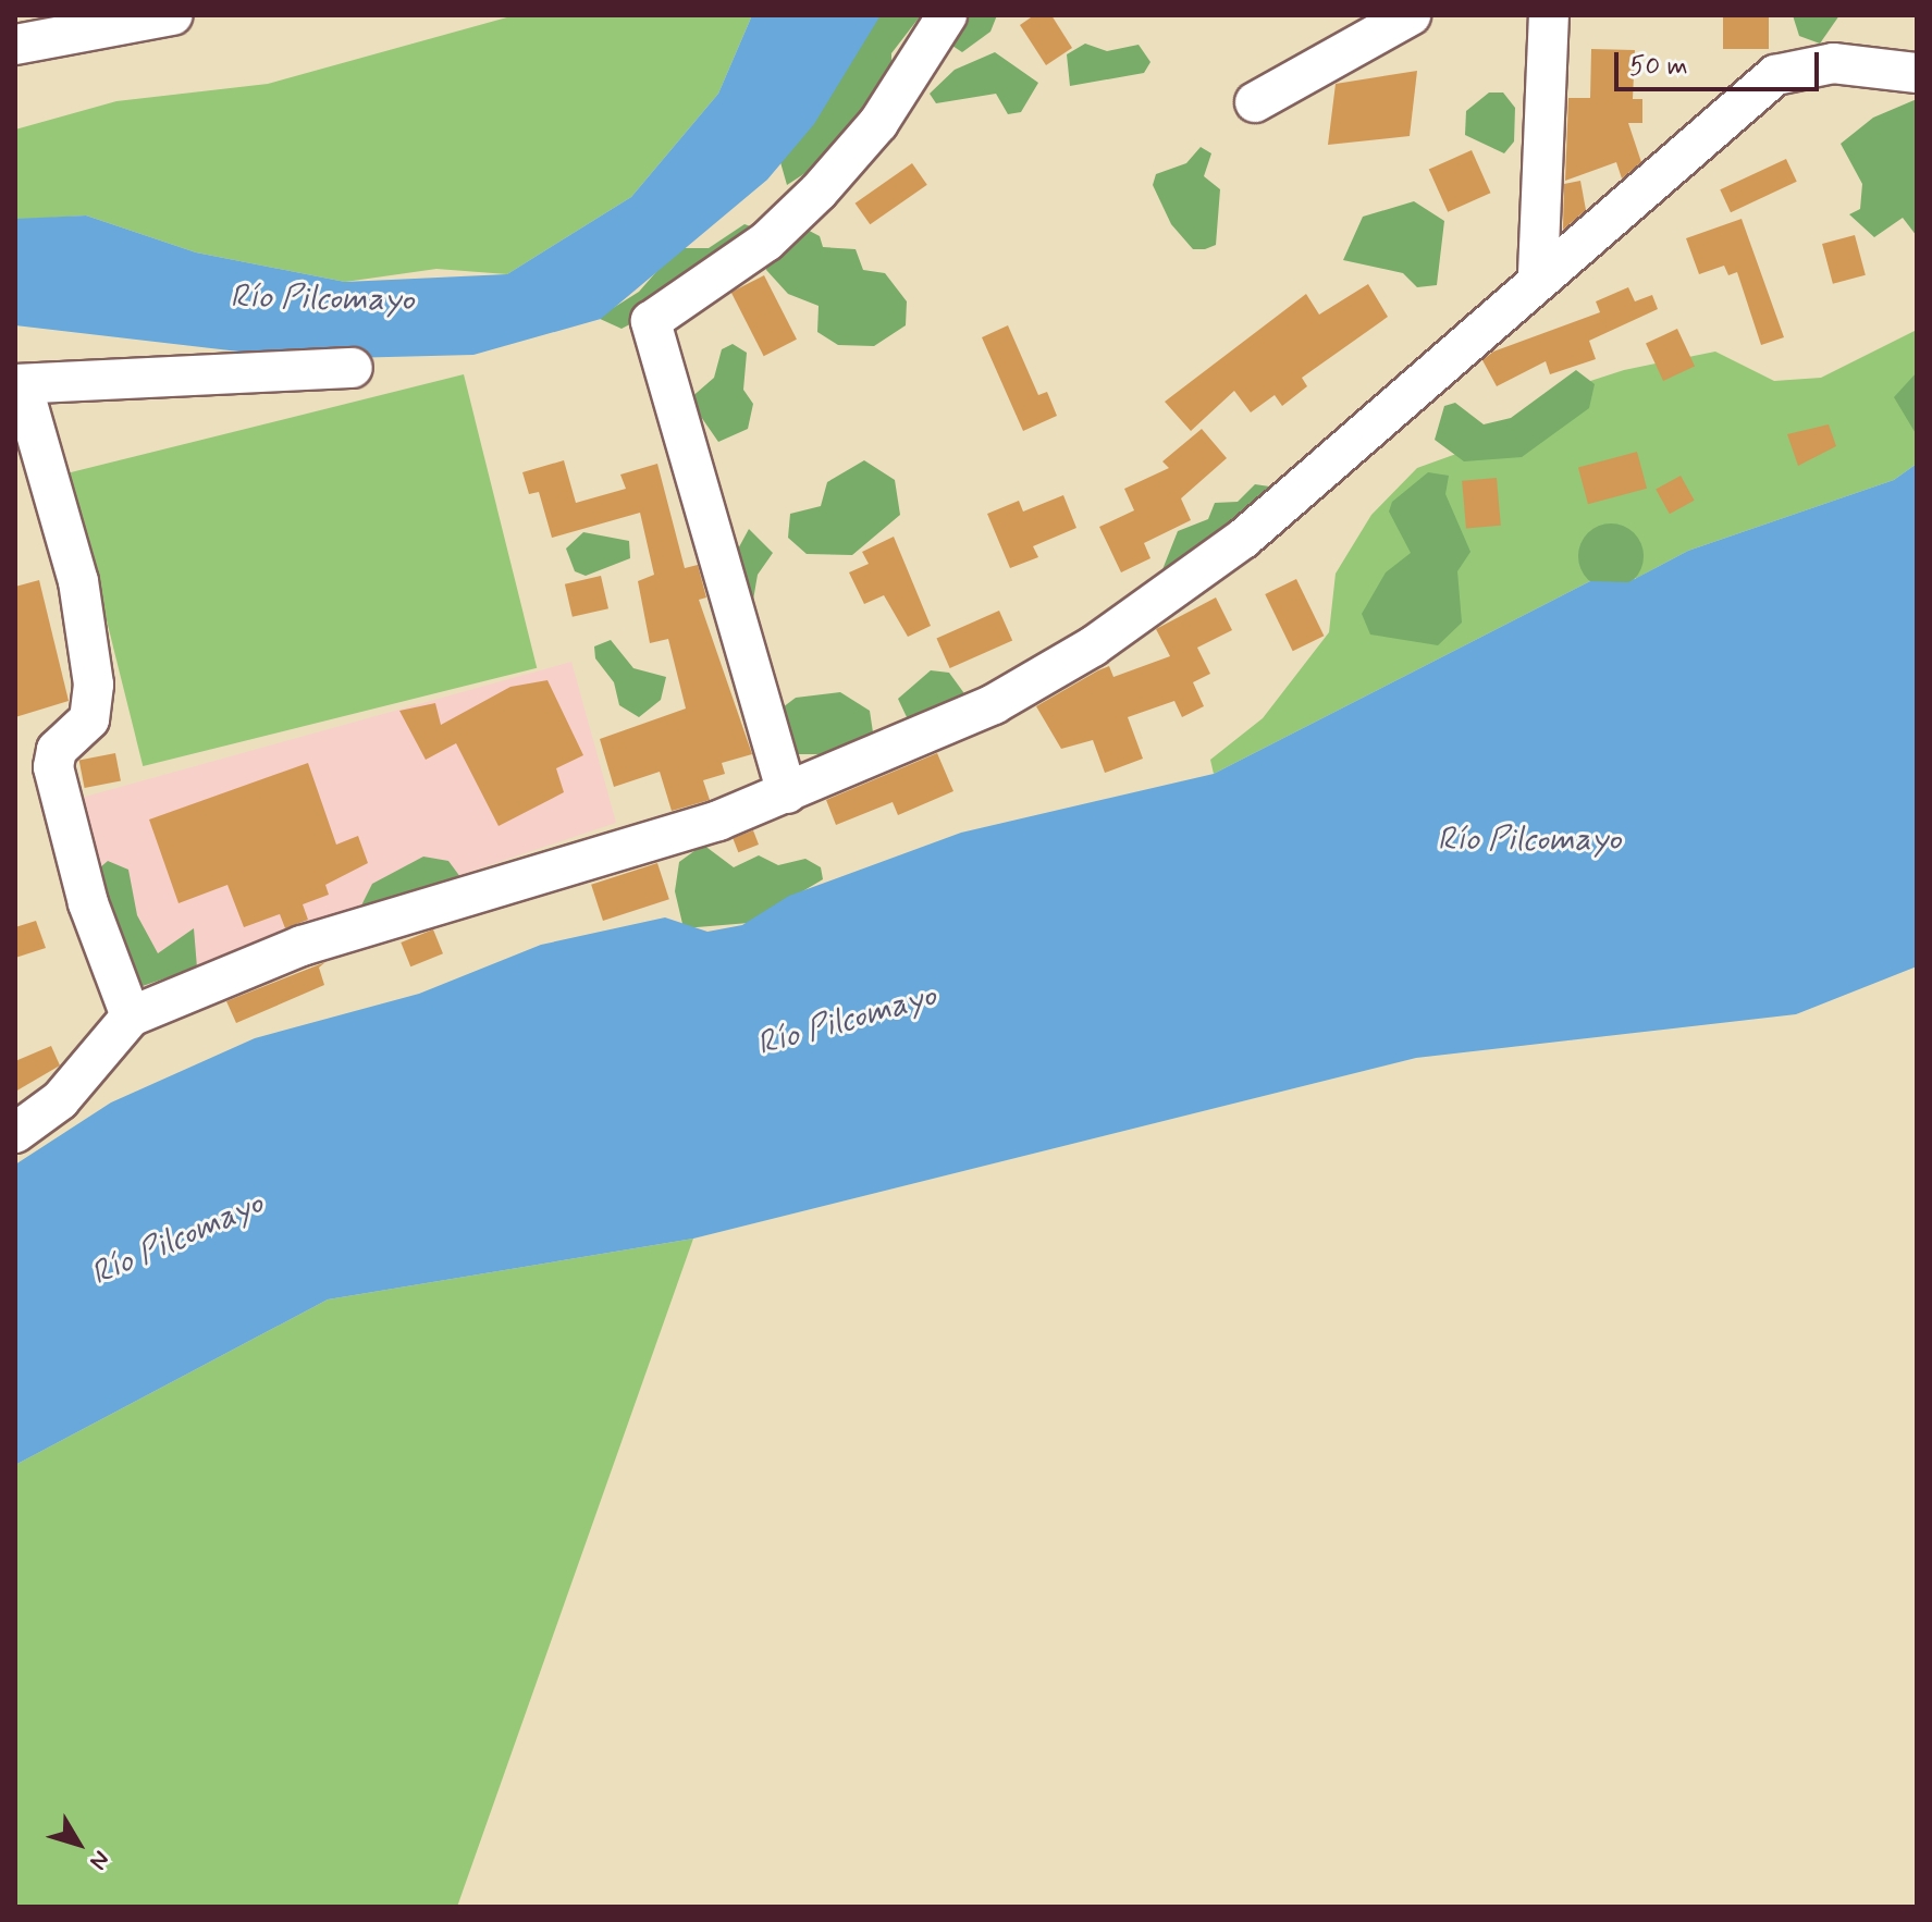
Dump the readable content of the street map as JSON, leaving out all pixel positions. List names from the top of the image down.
{
  "water": ["Río Pilcomayo"],
  "scale_bar": "50 m",
  "north": "bottom right"
}
